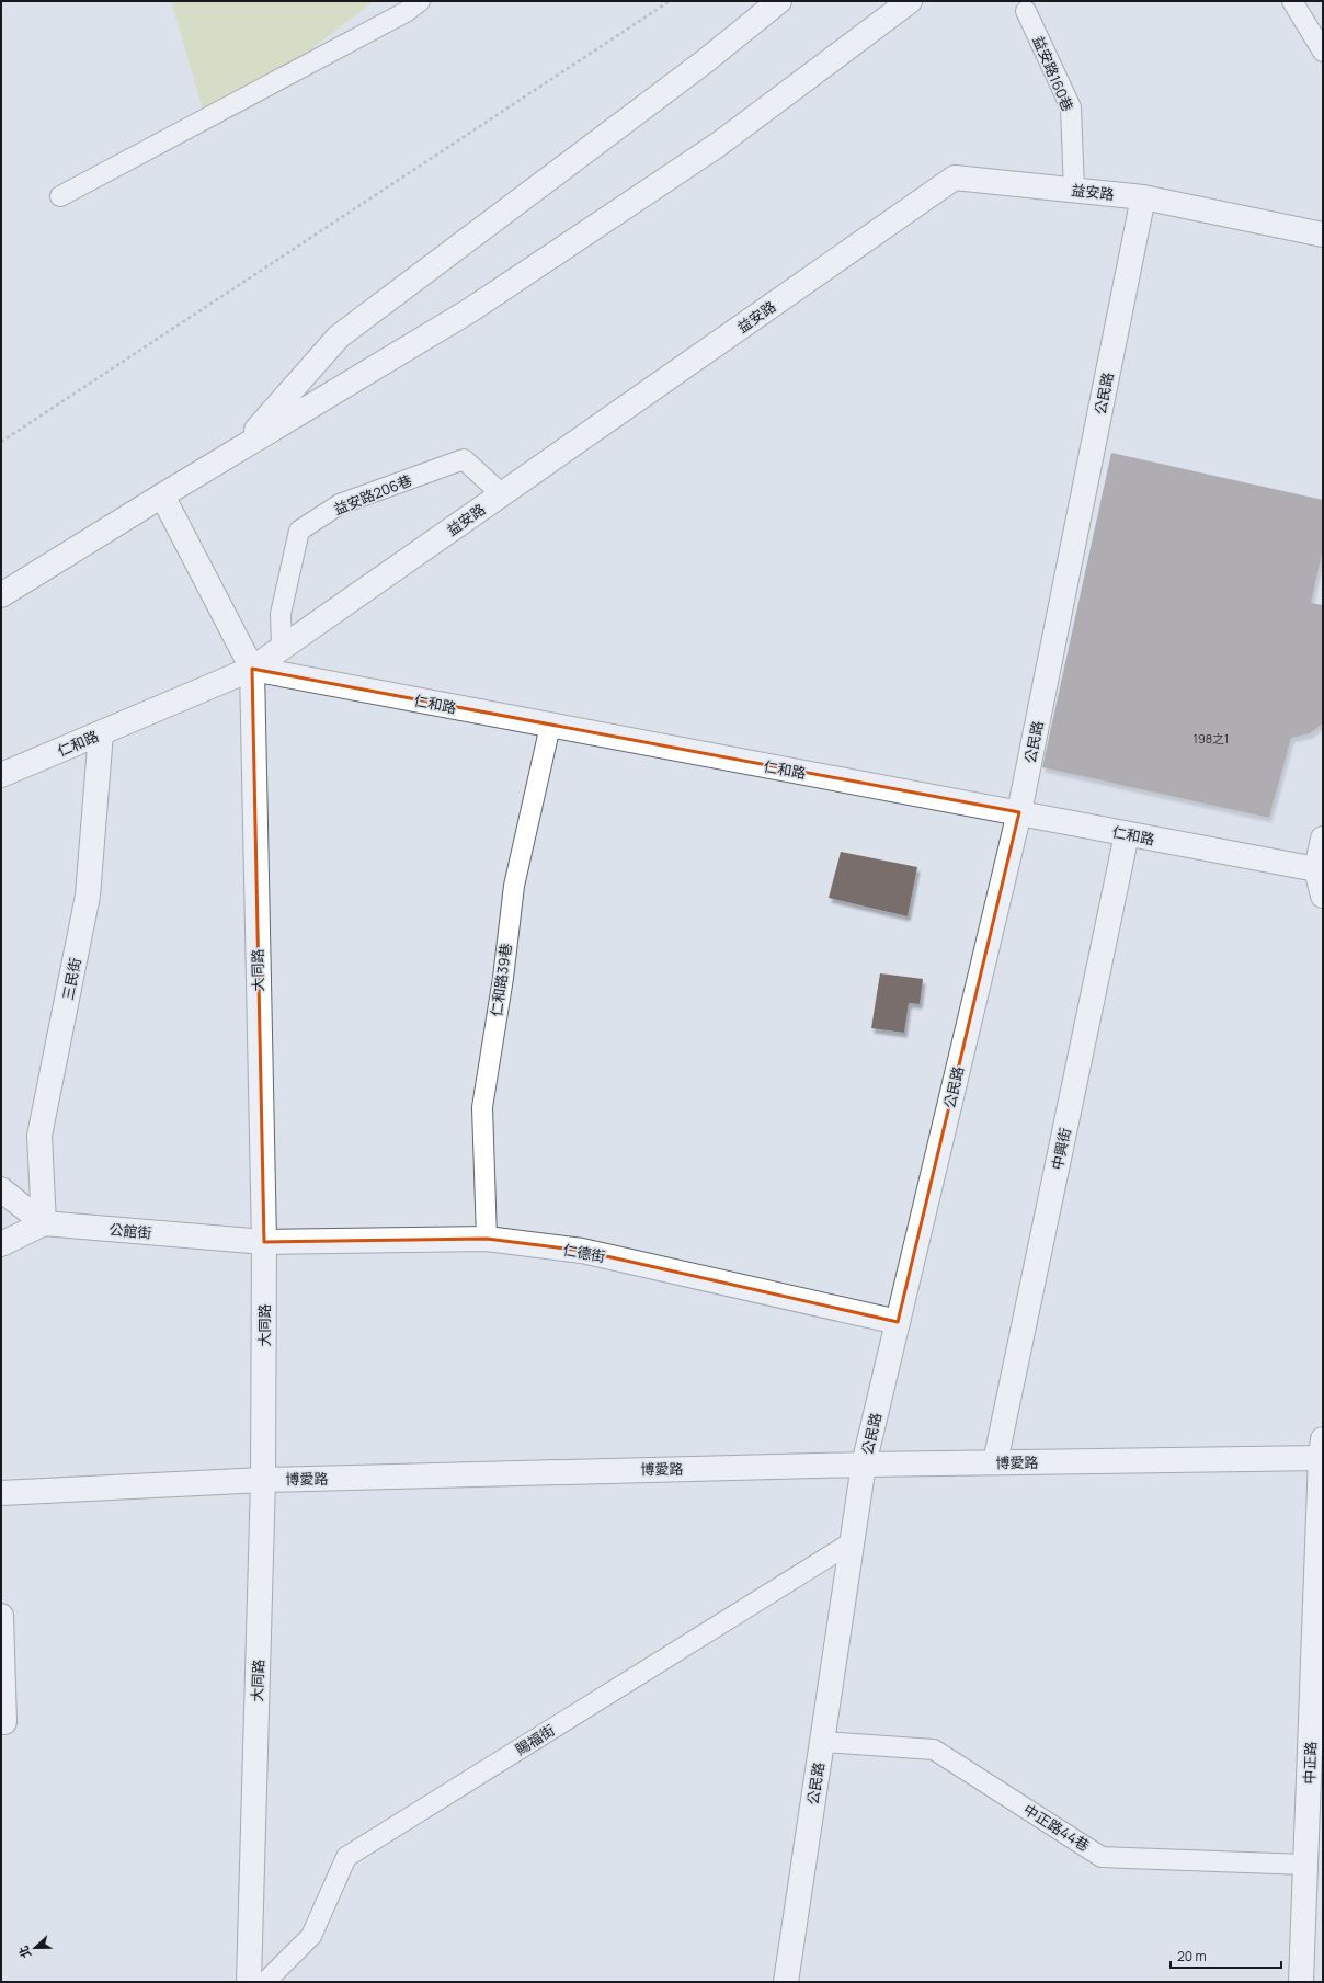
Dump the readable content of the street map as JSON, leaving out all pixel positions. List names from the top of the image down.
{
  "streets": {
    "street": [
      "益安路",
      "公民路",
      "仁和路",
      "大同路",
      "三民街",
      "中興街",
      "公館街",
      "仁德街",
      "博愛路",
      "中正路"
    ],
    "lane": [
      "益安路160巷",
      "益安路206巷",
      "仁和路39巷",
      "賜福街",
      "中正路44巷"
    ]
  },
  "crossings": [
    ["益安路160巷", "益安路"],
    ["益安路", "公民路"],
    ["益安路", "益安路206巷"],
    ["益安路", "仁和路"],
    ["益安路", "大同路"],
    ["公民路", "仁和路"],
    ["公民路", "仁德街"],
    ["公民路", "博愛路"],
    ["公民路", "賜福街"],
    ["公民路", "中正路44巷"],
    ["仁和路", "大同路"],
    ["仁和路", "三民街"],
    ["仁和路", "仁和路39巷"],
    ["仁和路", "中興街"],
    ["大同路", "公館街"],
    ["大同路", "仁德街"],
    ["大同路", "博愛路"],
    ["三民街", "公館街"],
    ["仁和路39巷", "仁德街"],
    ["中興街", "博愛路"],
    ["公館街", "仁德街"],
    ["博愛路", "中正路"],
    ["中正路", "中正路44巷"]
  ],
  "house_numbers": ["198之1"],
  "scale_bar": "20 m",
  "north": "left"
}
